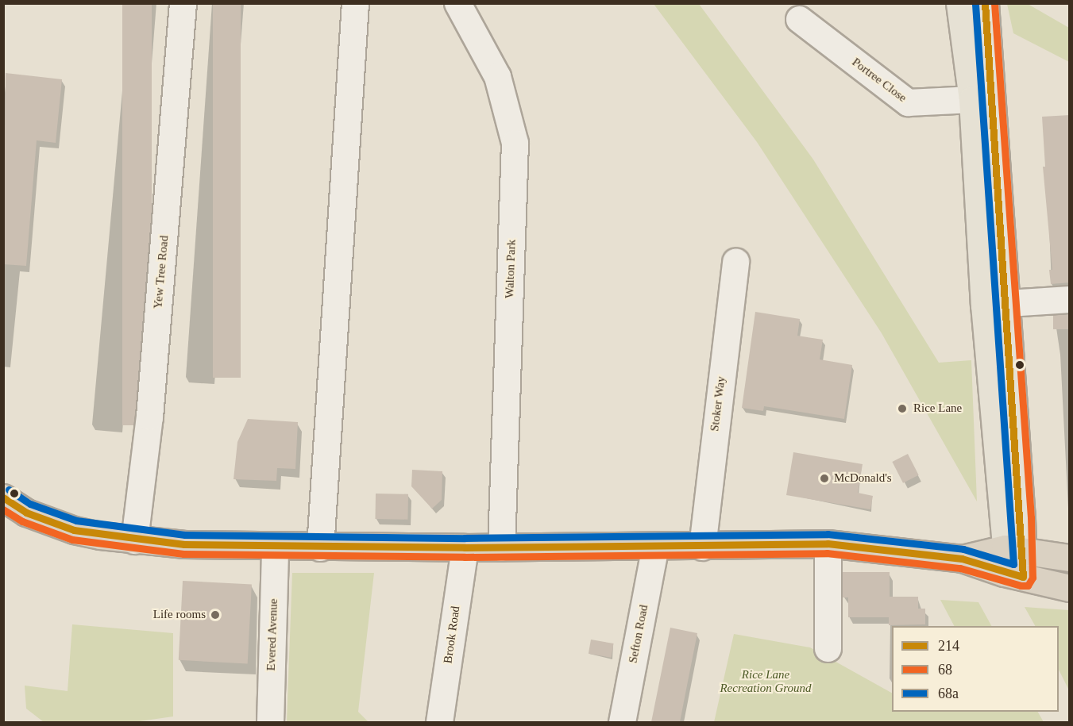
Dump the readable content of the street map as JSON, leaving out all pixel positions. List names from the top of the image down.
{
  "streets": {
    "street": [
      "Portree Close",
      "Walton Park",
      "Yew Tree Road",
      "Stoker Way",
      "Sefton Road",
      "Evered Avenue",
      "Brook Road"
    ]
  },
  "parks": ["Rice Lane Recreation Ground"],
  "places": ["Rice Lane", "McDonald's", "Life rooms"],
  "lines": ["transit line 214", "transit line 68", "transit line 68a"],
  "legend": ["214", "68", "68a"]
}
